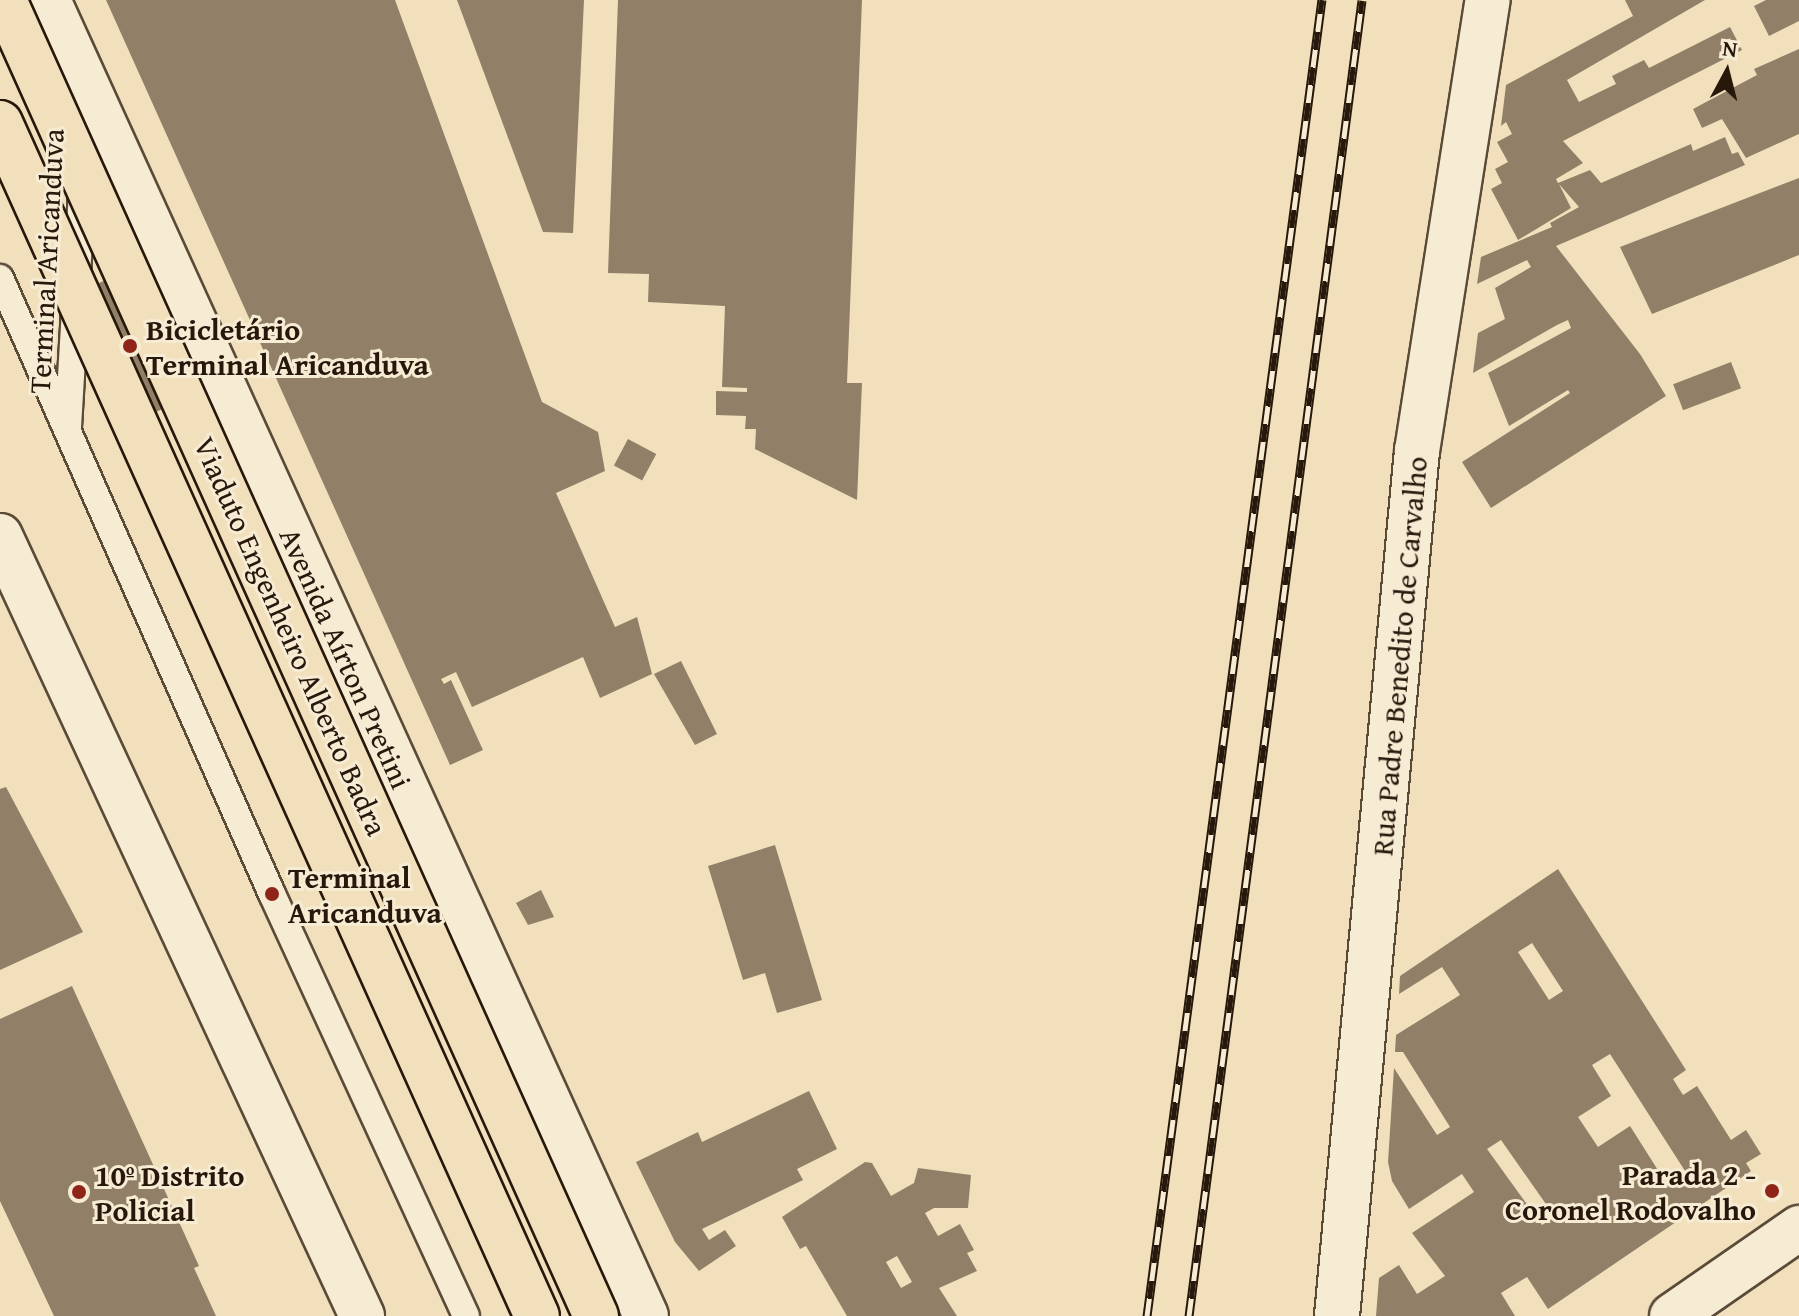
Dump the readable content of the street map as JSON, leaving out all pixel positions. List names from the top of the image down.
{
  "streets": {
    "highway": ["Viaduto Engenheiro Alberto Badra"],
    "main road": ["Rua Padre Benedito de Carvalho", "Avenida Aírton Pretini"],
    "lane": ["Terminal Aricanduva"]
  },
  "crossings": [
    ["Terminal Aricanduva", "Avenida Aírton Pretini"]
  ],
  "places": [
    "Bicicletário Terminal Aricanduva",
    "Terminal Aricanduva",
    "Parada 2 - Coronel Rodovalho",
    "10º Distrito Policial"
  ],
  "north": "top"
}
